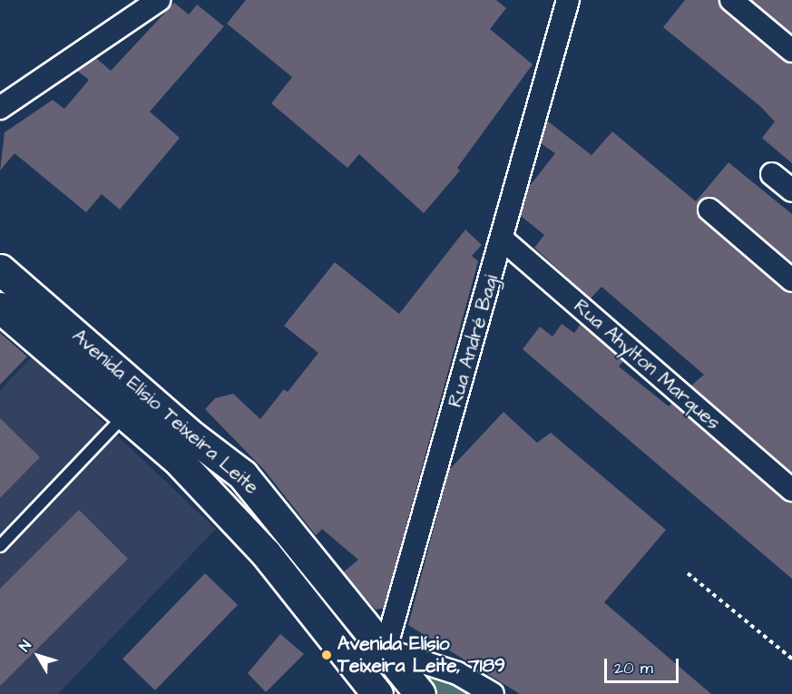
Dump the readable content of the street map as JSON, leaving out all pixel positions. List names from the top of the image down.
{
  "streets": {
    "main road": ["Avenida Elísio Teixeira Leite"],
    "street": ["Rua André Bagi", "Rua Ahylton Marques"]
  },
  "crossings": [
    ["Rua André Bagi", "Rua Ahylton Marques"],
    ["Rua André Bagi", "Avenida Elísio Teixeira Leite"]
  ],
  "places": ["Avenida Elísio Teixeira Leite, 7189"],
  "scale_bar": "20 m",
  "north": "top left"
}
